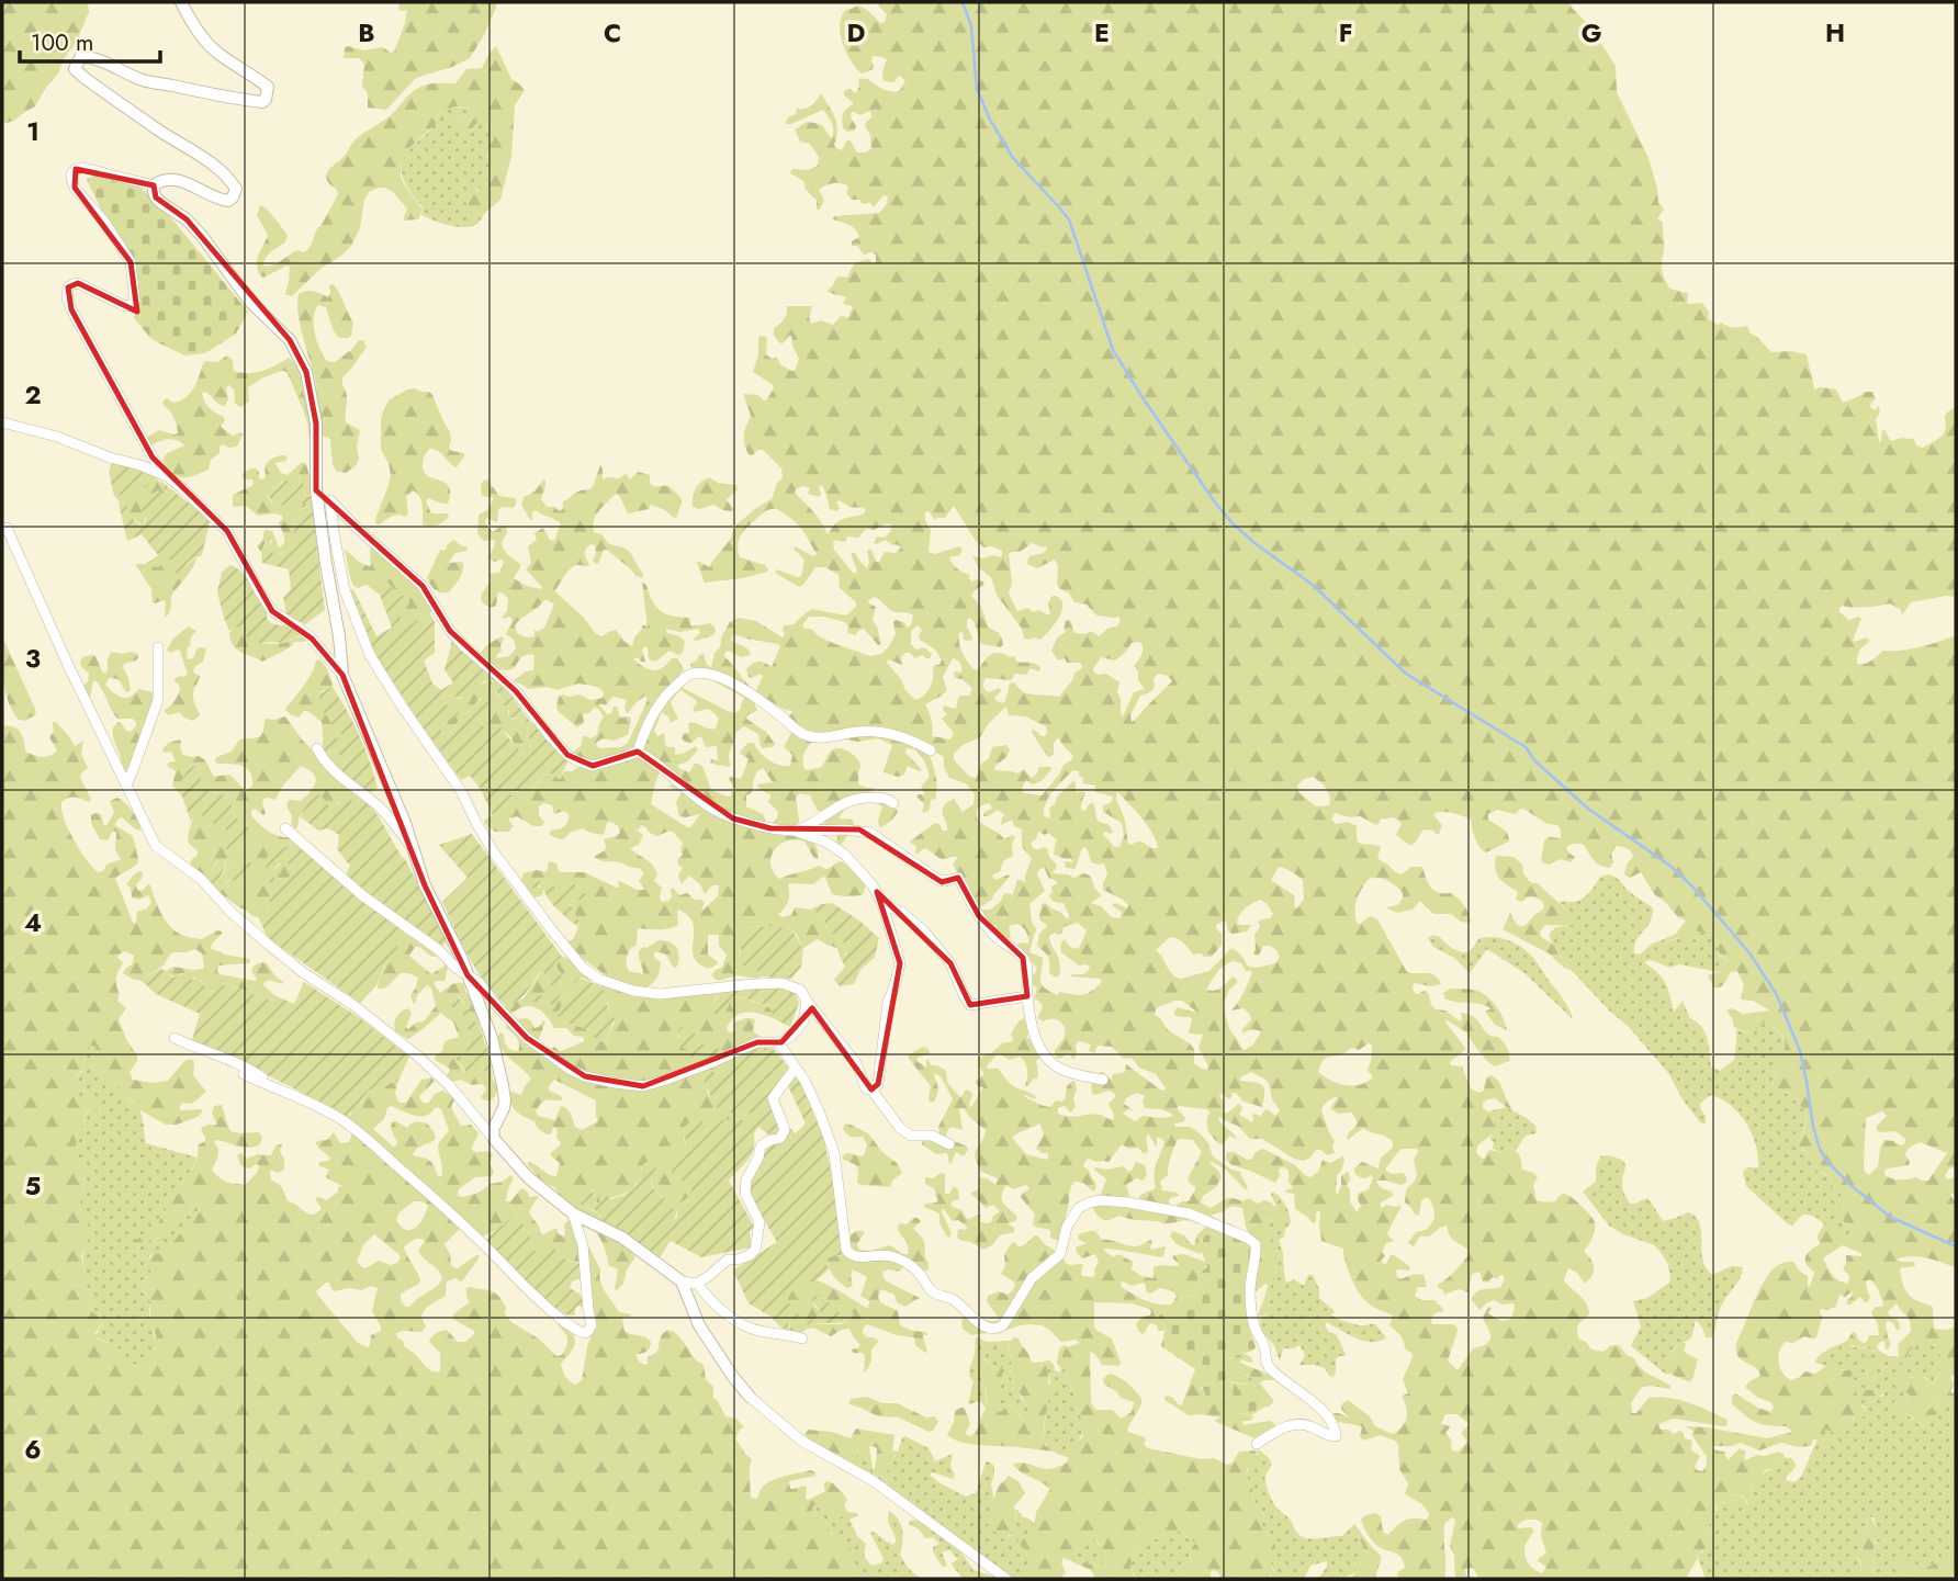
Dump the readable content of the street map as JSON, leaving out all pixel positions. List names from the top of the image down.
{
  "scale_bar": "100 m",
  "grid": {
    "columns": [
      "B",
      "C",
      "D",
      "E",
      "F",
      "G",
      "H"
    ],
    "rows": [
      "1",
      "2",
      "3",
      "4",
      "5",
      "6"
    ]
  }
}
